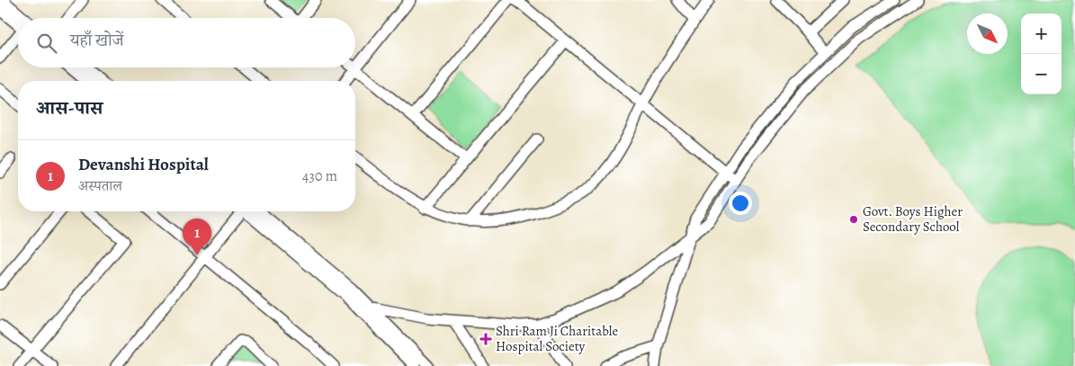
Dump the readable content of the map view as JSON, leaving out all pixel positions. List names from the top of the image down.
{
  "places": {
    "other": ["Govt. Boys Higher Secondary School"],
    "health": ["Shri Ram Ji Charitable Hospital Society"]
  },
  "north": "bottom right",
  "page": {
    "map_buttons": ["+", "−"],
    "search": "यहाँ खोजें",
    "heading": "आस-पास",
    "list": [
      {
        "mark": "1",
        "name": "Devanshi Hospital",
        "note": "अस्पताल",
        "value": "430 m"
      }
    ],
    "pins": "1"
  }
}
